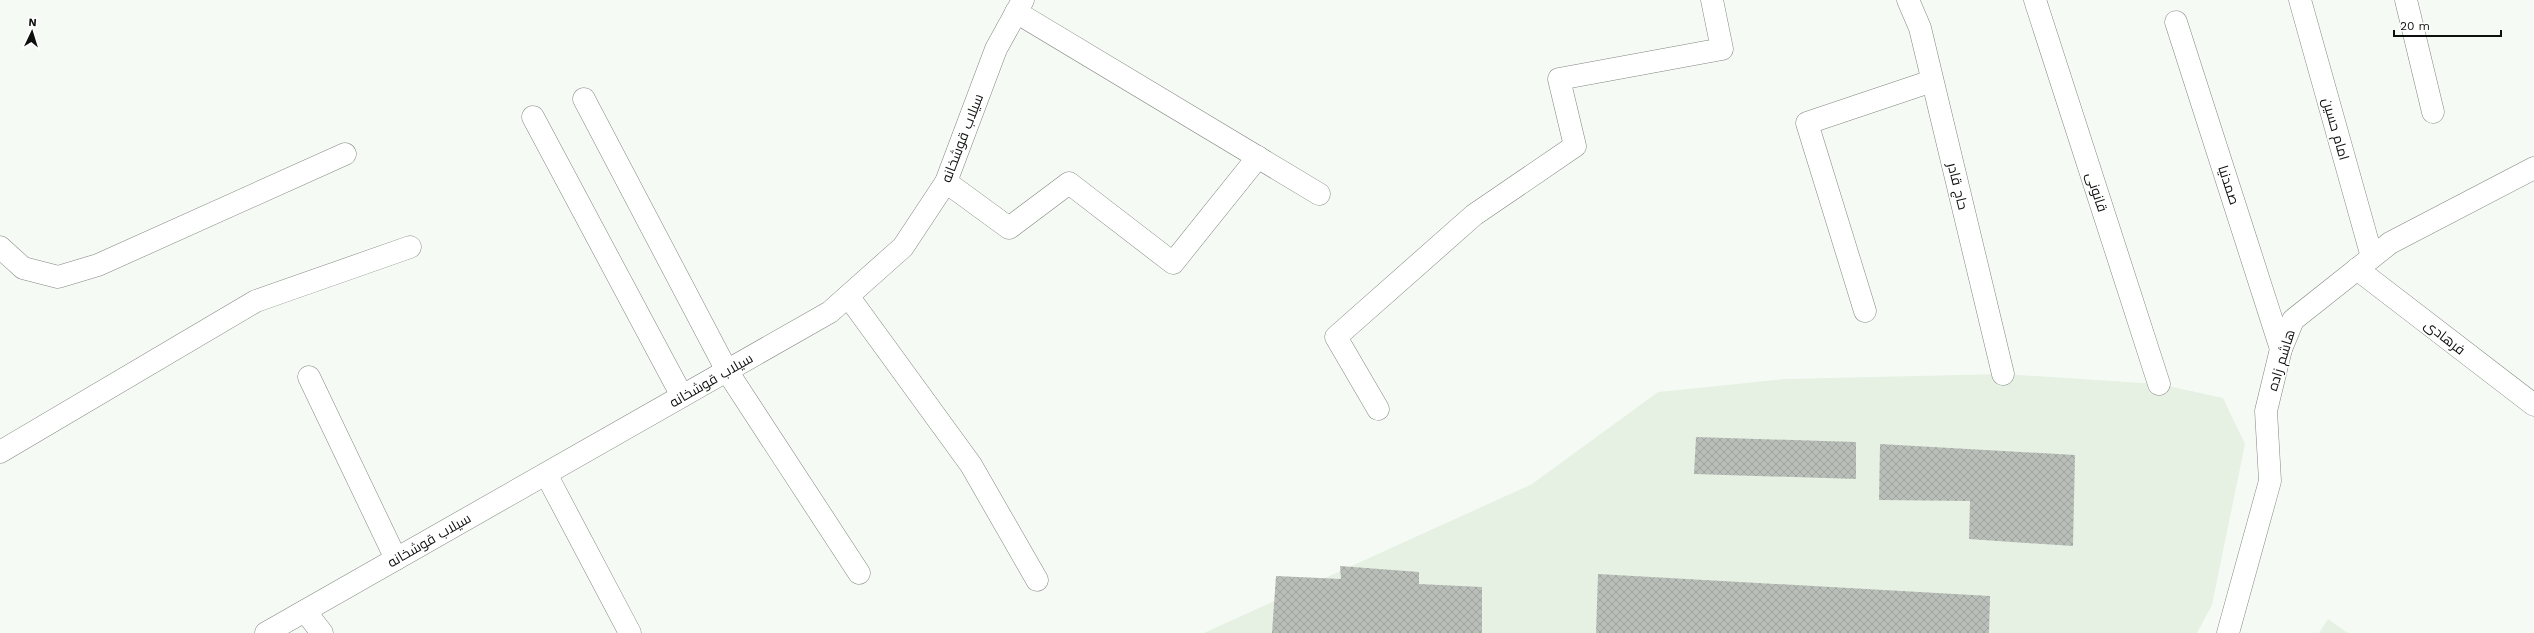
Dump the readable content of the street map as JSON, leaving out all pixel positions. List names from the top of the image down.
{
  "streets": {
    "street": [
      "امام حسین",
      "سیلاب قوشخانه",
      "صمدنیا",
      "حاج قادر",
      "قانونی",
      "فرهادی",
      "هاشم زاده"
    ]
  },
  "crossings": [
    ["امام حسین", "فرهادی"],
    ["امام حسین", "هاشم زاده"],
    ["صمدنیا", "هاشم زاده"],
    ["فرهادی", "هاشم زاده"]
  ],
  "scale_bar": "20 m",
  "north": "top"
}
